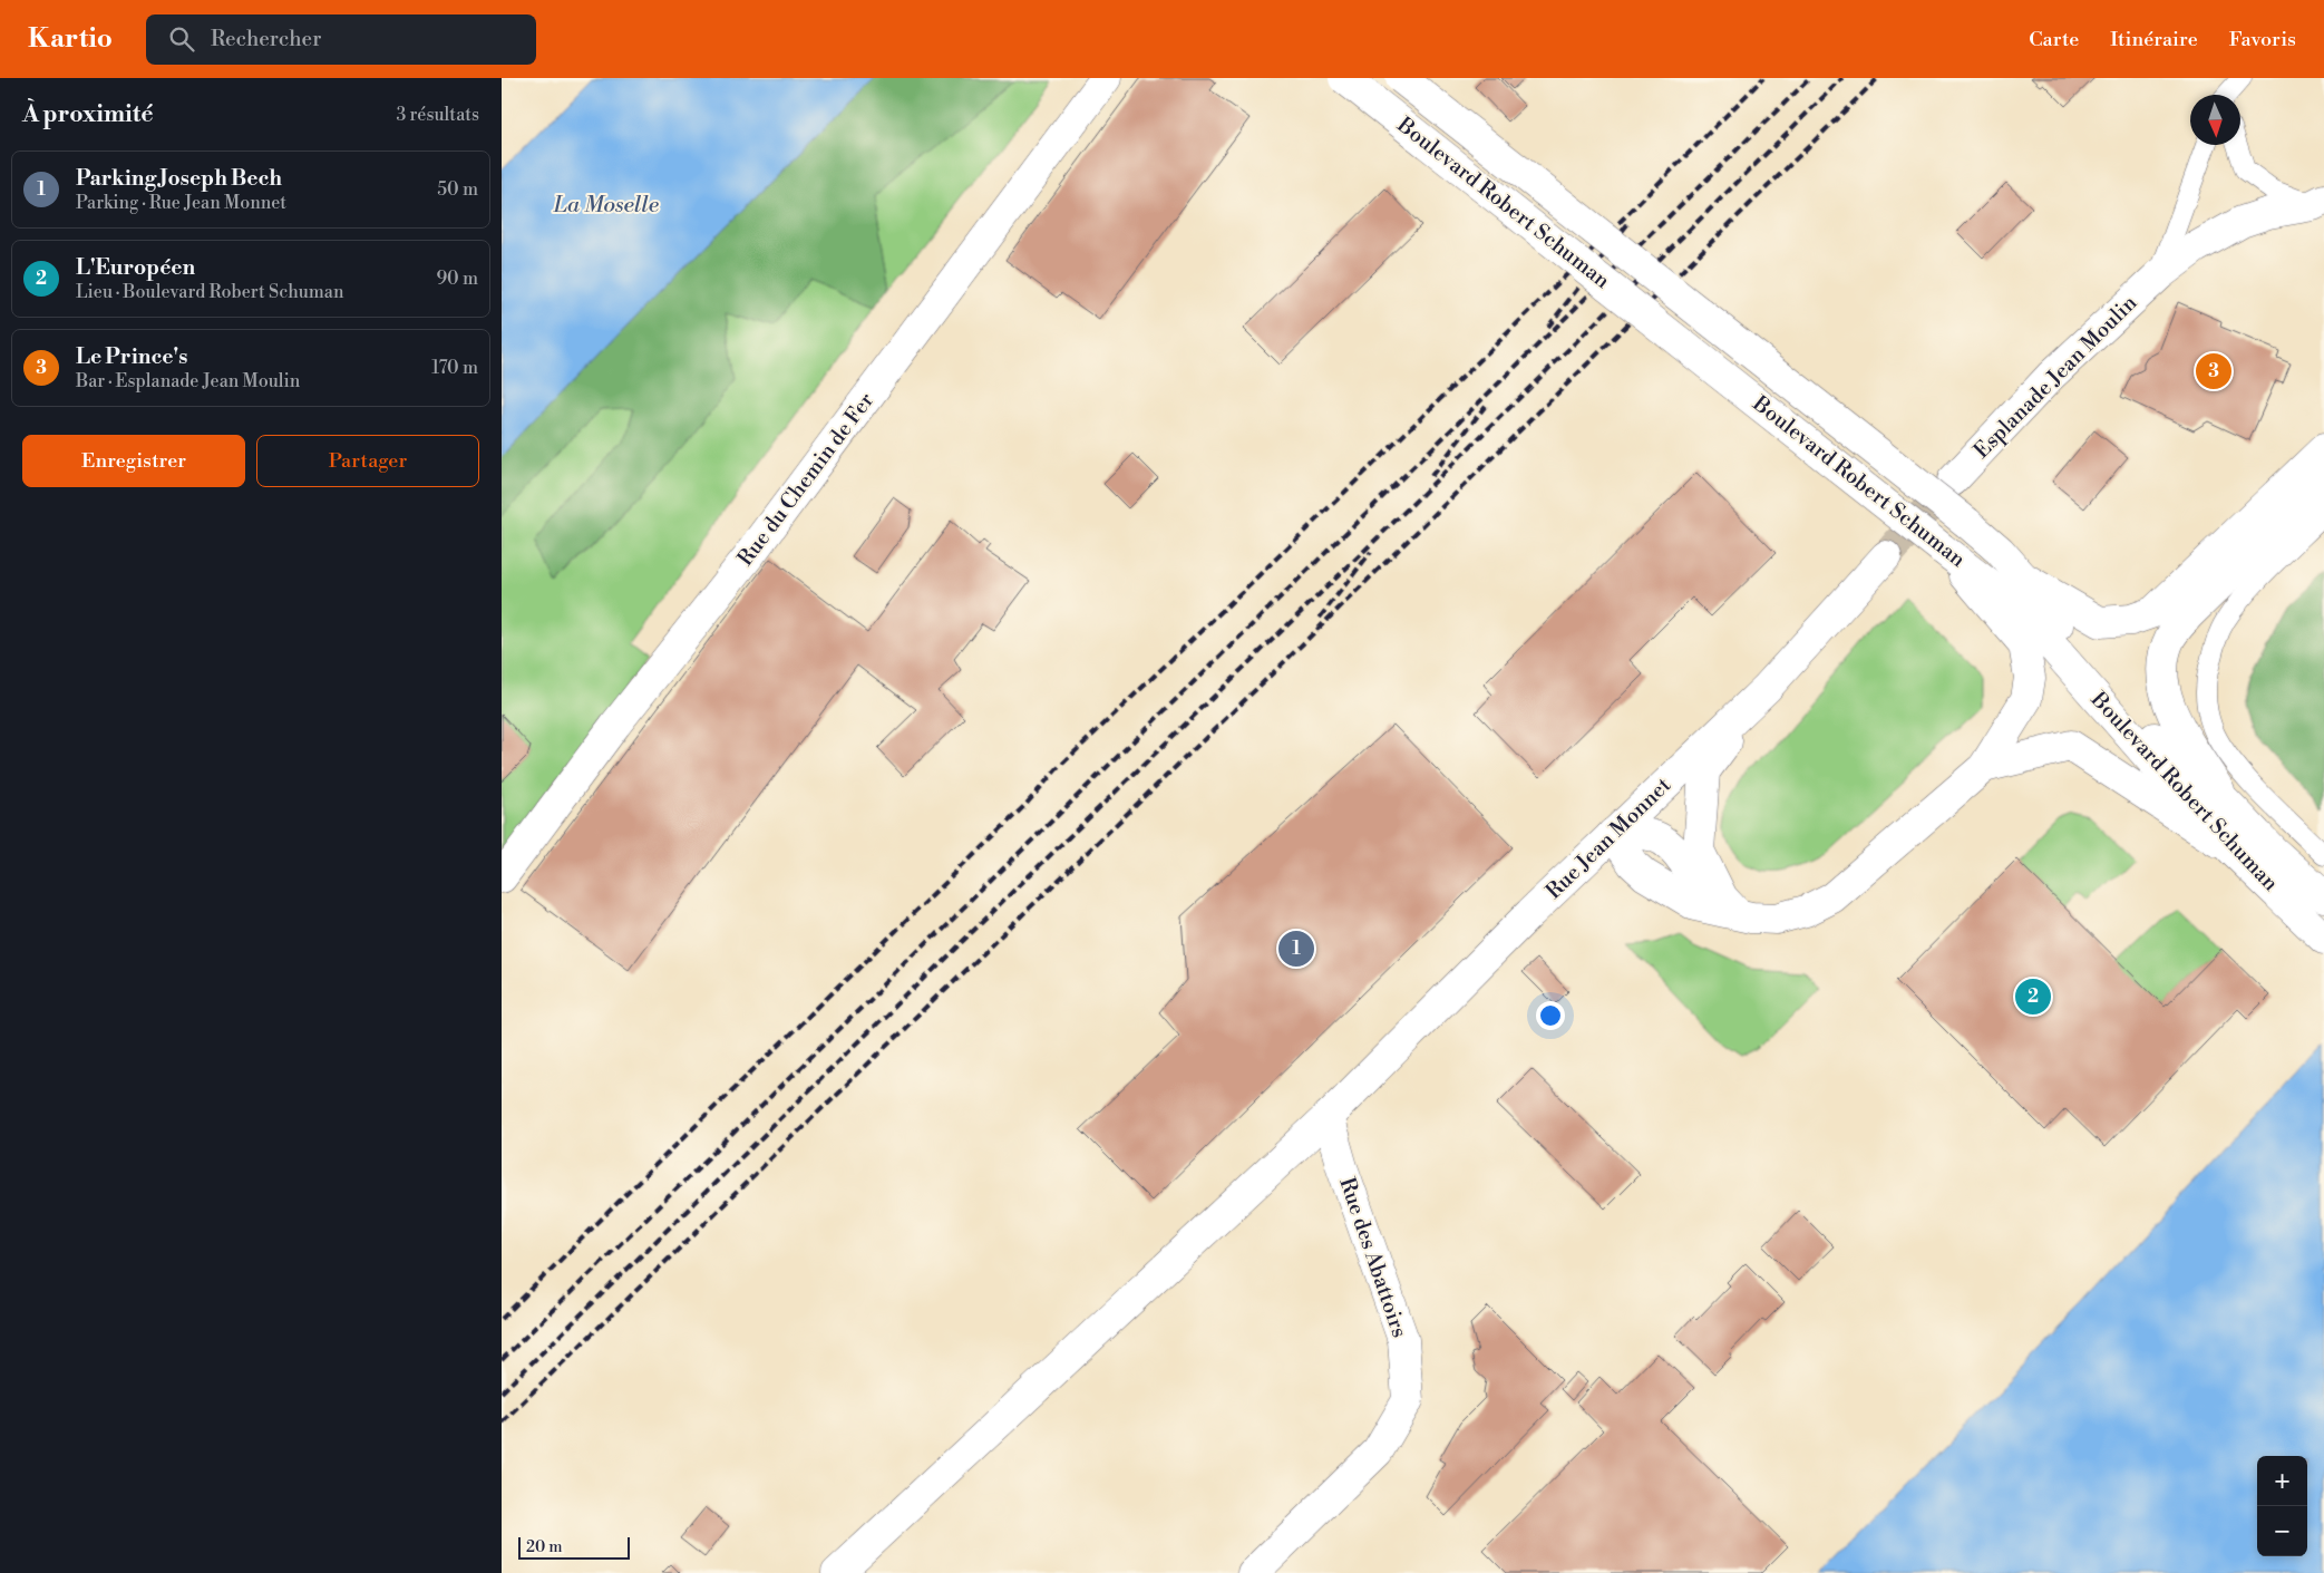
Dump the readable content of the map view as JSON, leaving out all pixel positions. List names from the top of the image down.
{
  "streets": {
    "street": [
      "Boulevard Robert Schuman",
      "Esplanade Jean Moulin",
      "Rue du Chemin de Fer",
      "Rue Jean Monnet",
      "Rue des Abattoirs"
    ]
  },
  "crossings": [
    ["Rue Jean Monnet", "Rue des Abattoirs"]
  ],
  "water": ["La Moselle"],
  "scale_bar": "20 m",
  "north": "bottom",
  "page": {
    "header": "Kartio",
    "search": "Rechercher",
    "nav": ["Carte", "Itinéraire", "Favoris"],
    "heading": ["À proximité", "3 résultats"],
    "list": [
      {
        "mark": "1",
        "name": "Parking Joseph Bech",
        "note": "Parking · Rue Jean Monnet",
        "value": "50 m"
      },
      {
        "mark": "2",
        "name": "L'Européen",
        "note": "Lieu · Boulevard Robert Schuman",
        "value": "90 m"
      },
      {
        "mark": "3",
        "name": "Le Prince's",
        "note": "Bar · Esplanade Jean Moulin",
        "value": "170 m"
      }
    ],
    "pins": ["3", "1", "2"],
    "buttons": ["Enregistrer", "Partager"],
    "map_buttons": ["+", "−"],
    "scale": "20 m"
  }
}
